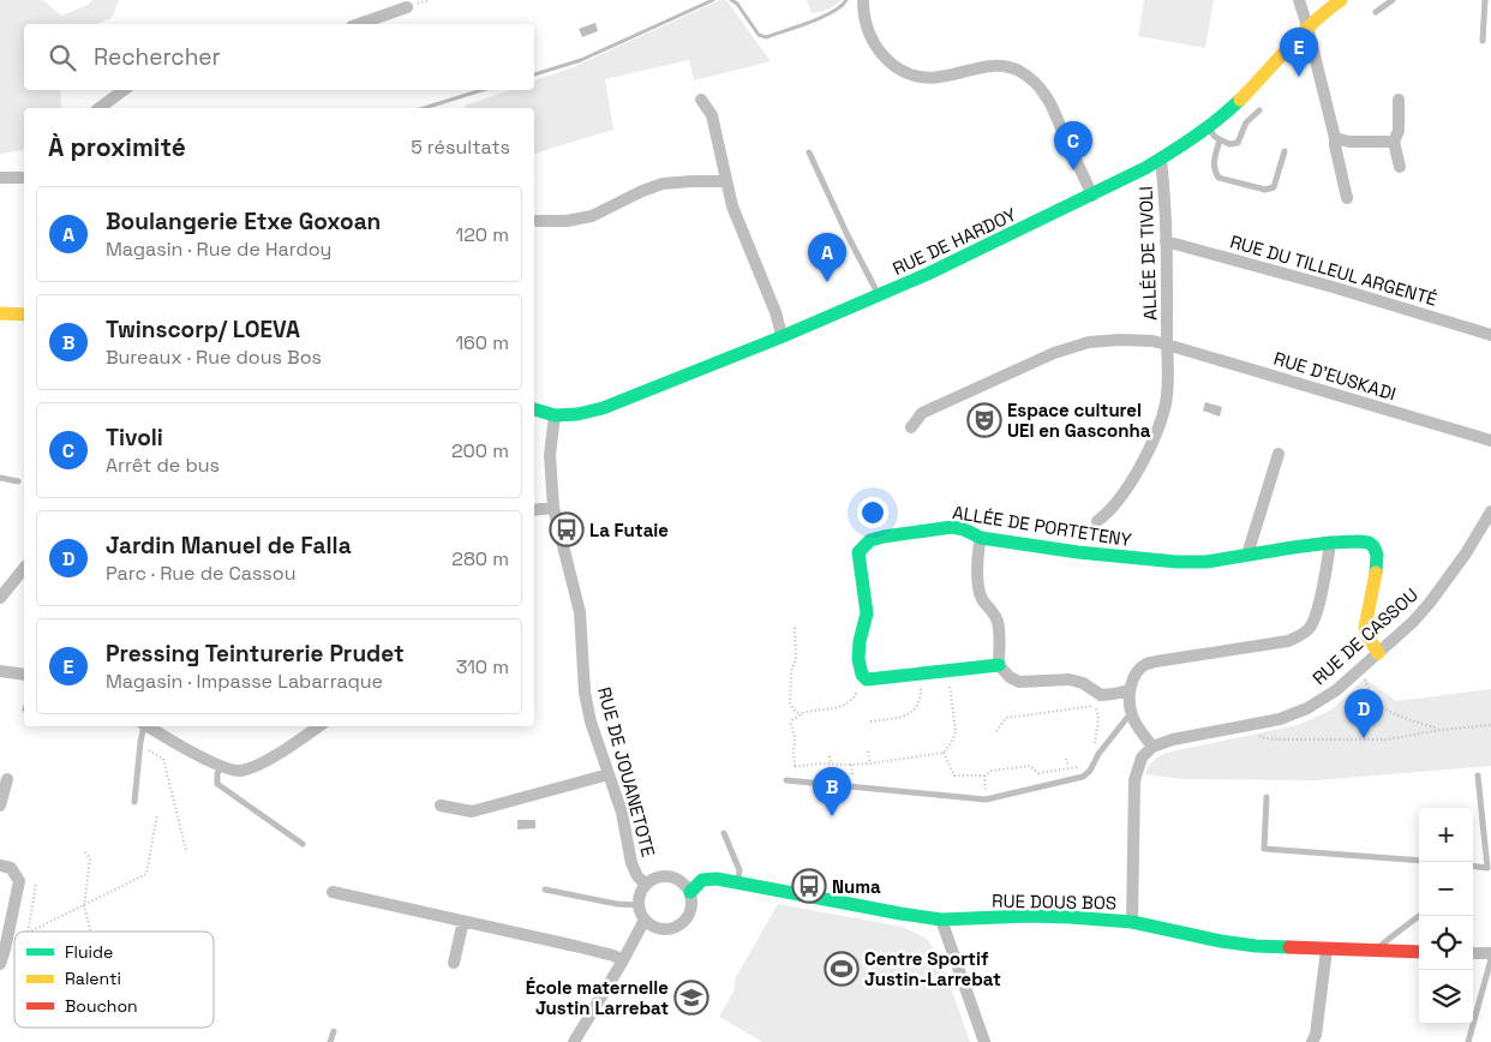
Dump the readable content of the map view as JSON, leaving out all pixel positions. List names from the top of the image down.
{
  "streets": {
    "street": [
      "RUE DE HARDOY",
      "ALLÉE DE TIVOLI",
      "RUE DU TILLEUL ARGENTÉ",
      "RUE D'EUSKADI",
      "ALLÉE DE PORTETENY",
      "RUE DE CASSOU",
      "RUE DE JOUANETOTE",
      "RUE DOUS BOS"
    ]
  },
  "crossings": [
    ["RUE DE HARDOY", "ALLÉE DE TIVOLI"],
    ["RUE DE HARDOY", "RUE DE JOUANETOTE"],
    ["ALLÉE DE TIVOLI", "RUE DU TILLEUL ARGENTÉ"],
    ["ALLÉE DE TIVOLI", "RUE D'EUSKADI"],
    ["ALLÉE DE PORTETENY", "RUE DE CASSOU"],
    ["RUE DE JOUANETOTE", "RUE DOUS BOS"]
  ],
  "places": {
    "theatre": ["Espace culturel UEI en Gasconha"],
    "bus stop": ["La Futaie", "Numa"],
    "sports": ["Centre Sportif Justin-Larrebat"],
    "school or university": ["École maternelle Justin Larrebat"]
  },
  "legend": ["Fluide", "Ralenti", "Bouchon"],
  "page": {
    "search": "Rechercher",
    "pins": [
      "E",
      "C",
      "A",
      "D",
      "B"
    ],
    "heading": ["À proximité", "5 résultats"],
    "list": [
      {
        "mark": "A",
        "name": "Boulangerie Etxe Goxoan",
        "note": "Magasin · Rue de Hardoy",
        "value": "120 m"
      },
      {
        "mark": "B",
        "name": "Twinscorp/ LOEVA",
        "note": "Bureaux · Rue dous Bos",
        "value": "160 m"
      },
      {
        "mark": "C",
        "name": "Tivoli",
        "note": "Arrêt de bus",
        "value": "200 m"
      },
      {
        "mark": "D",
        "name": "Jardin Manuel de Falla",
        "note": "Parc · Rue de Cassou",
        "value": "280 m"
      },
      {
        "mark": "E",
        "name": "Pressing Teinturerie Prudet",
        "note": "Magasin · Impasse Labarraque",
        "value": "310 m"
      }
    ],
    "map_buttons": ["+", "−"]
  }
}
